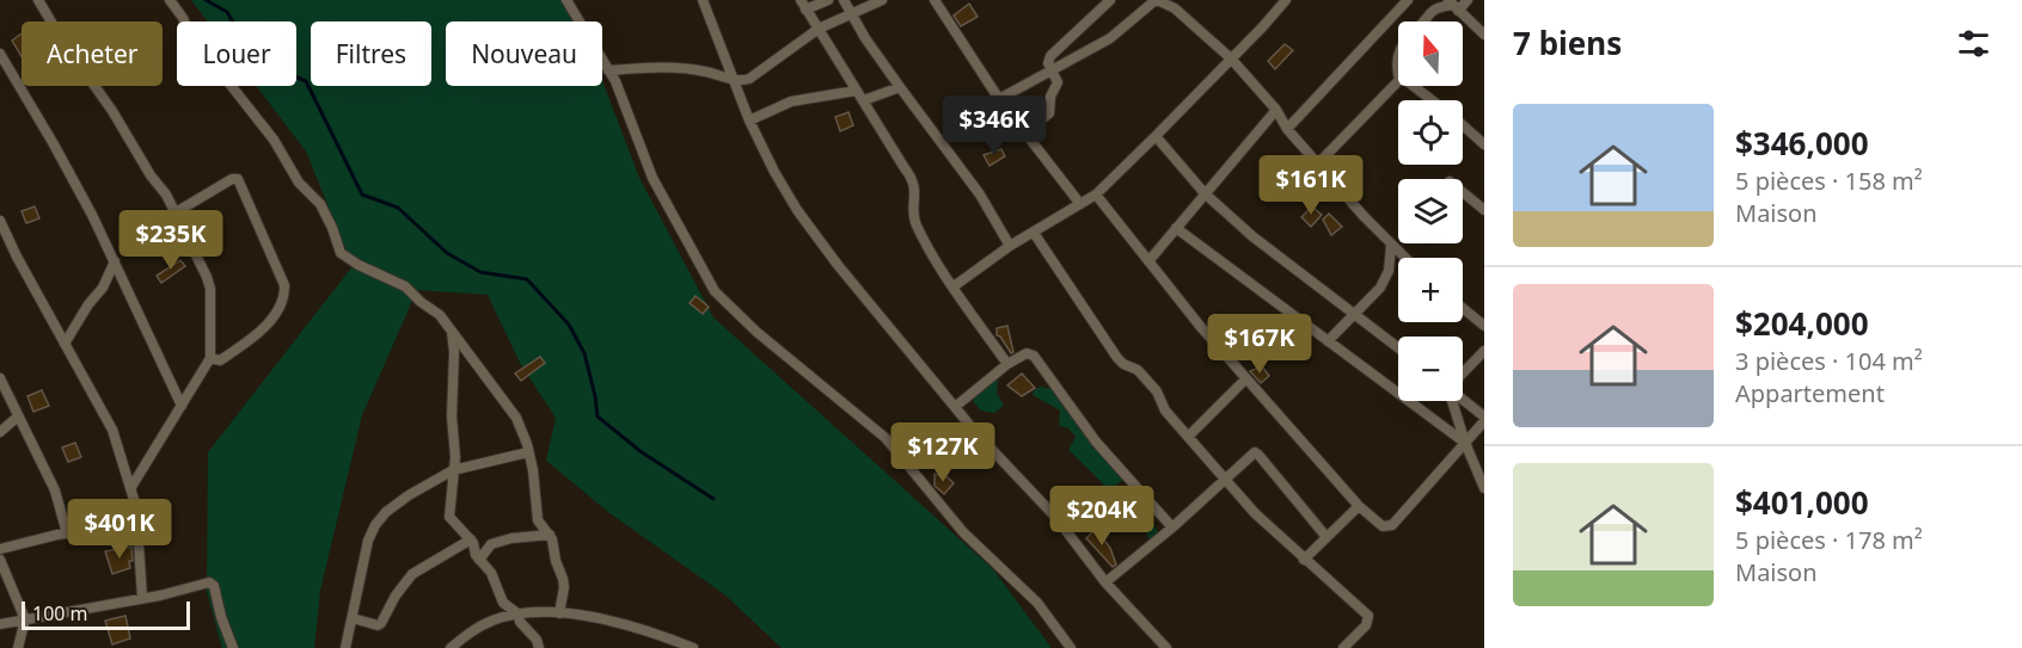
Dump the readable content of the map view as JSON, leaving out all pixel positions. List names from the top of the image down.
{
  "scale_bar": "100 m",
  "north": "top",
  "page": {
    "heading": "7 biens",
    "map_buttons": ["+", "−"],
    "chip": [
      "Acheter",
      "Louer",
      "Filtres",
      "Nouveau"
    ],
    "list": [
      {
        "name": "$346,000",
        "note": "5 pièces · 158 m² · Maison"
      },
      {
        "name": "$204,000",
        "note": "3 pièces · 104 m² · Appartement"
      },
      {
        "name": "$401,000",
        "note": "5 pièces · 178 m² · Maison"
      }
    ],
    "price": [
      "$346K",
      "$161K",
      "$235K",
      "$167K",
      "$127K",
      "$204K",
      "$401K"
    ],
    "scale": "100 m"
  }
}
